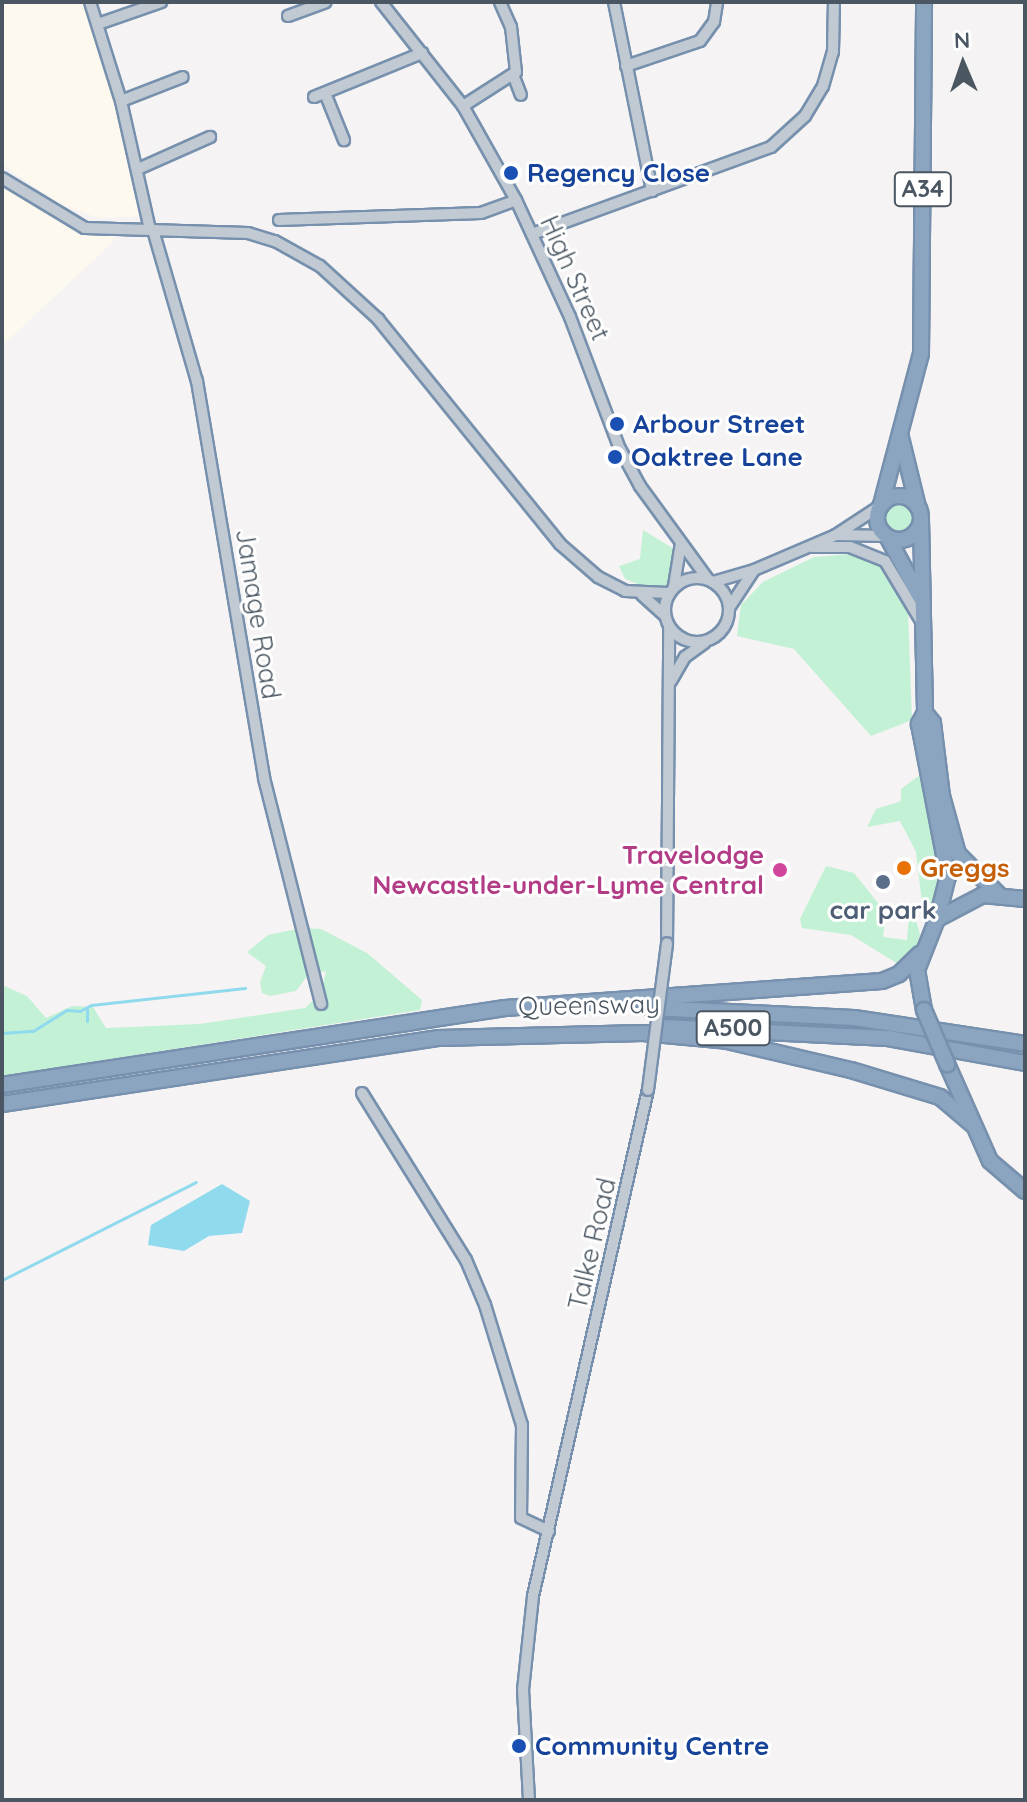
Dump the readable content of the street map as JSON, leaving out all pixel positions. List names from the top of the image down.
{
  "streets": {
    "highway": ["A34", "Queensway", "A500"],
    "street": ["High Street", "Jamage Road", "Talke Road"]
  },
  "crossings": [
    ["High Street", "Talke Road"],
    ["Queensway", "A500"]
  ],
  "places": [
    "Regency Close",
    "Arbour Street",
    "Oaktree Lane",
    "Greggs",
    "Travelodge Newcastle-under-Lyme Central",
    "car park",
    "Community Centre"
  ],
  "north": "top"
}
